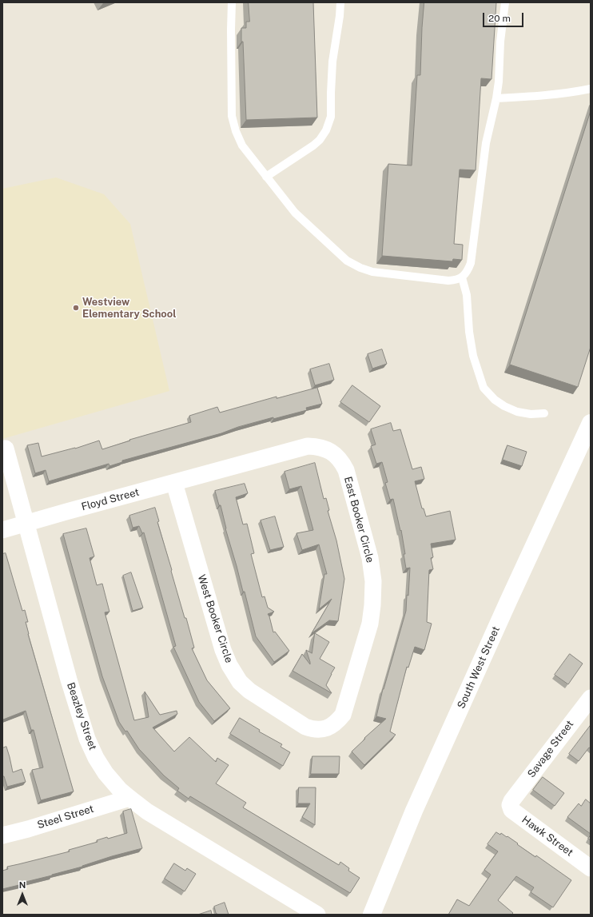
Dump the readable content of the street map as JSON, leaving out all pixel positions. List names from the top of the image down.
{
  "streets": {
    "street": [
      "Floyd Street",
      "East Booker Circle",
      "West Booker Circle",
      "South West Street",
      "Beazley Street",
      "Savage Street",
      "Steel Street",
      "Hawk Street"
    ]
  },
  "crossings": [
    ["Floyd Street", "East Booker Circle"],
    ["Floyd Street", "West Booker Circle"],
    ["Floyd Street", "Beazley Street"],
    ["East Booker Circle", "West Booker Circle"],
    ["Beazley Street", "Steel Street"],
    ["Savage Street", "Hawk Street"]
  ],
  "places": ["Westview Elementary School"],
  "scale_bar": "20 m",
  "north": "top"
}
